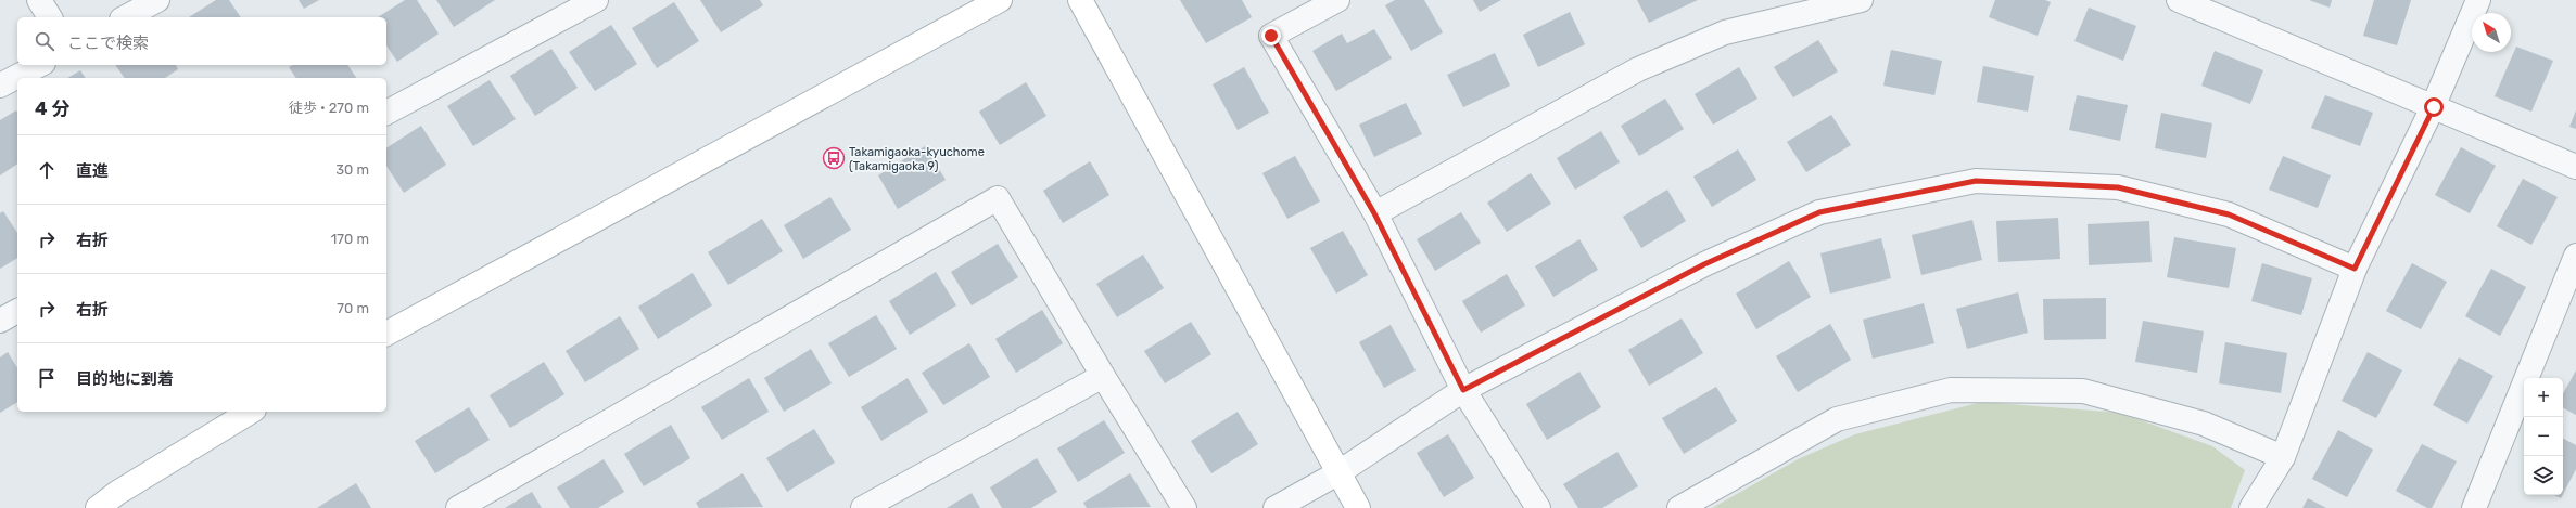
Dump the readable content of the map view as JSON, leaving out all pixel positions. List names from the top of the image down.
{
  "places": {
    "bus stop": ["Takamigaoka-kyuchome (Takamigaoka 9)"]
  },
  "north": "top left",
  "page": {
    "search": "ここで検索",
    "heading": ["4 分", "徒歩 · 270 m"],
    "list": [
      ["直進", "30 m"],
      ["右折", "170 m"],
      ["右折", "70 m"],
      "目的地に到着"
    ],
    "map_buttons": ["+", "−"]
  }
}
